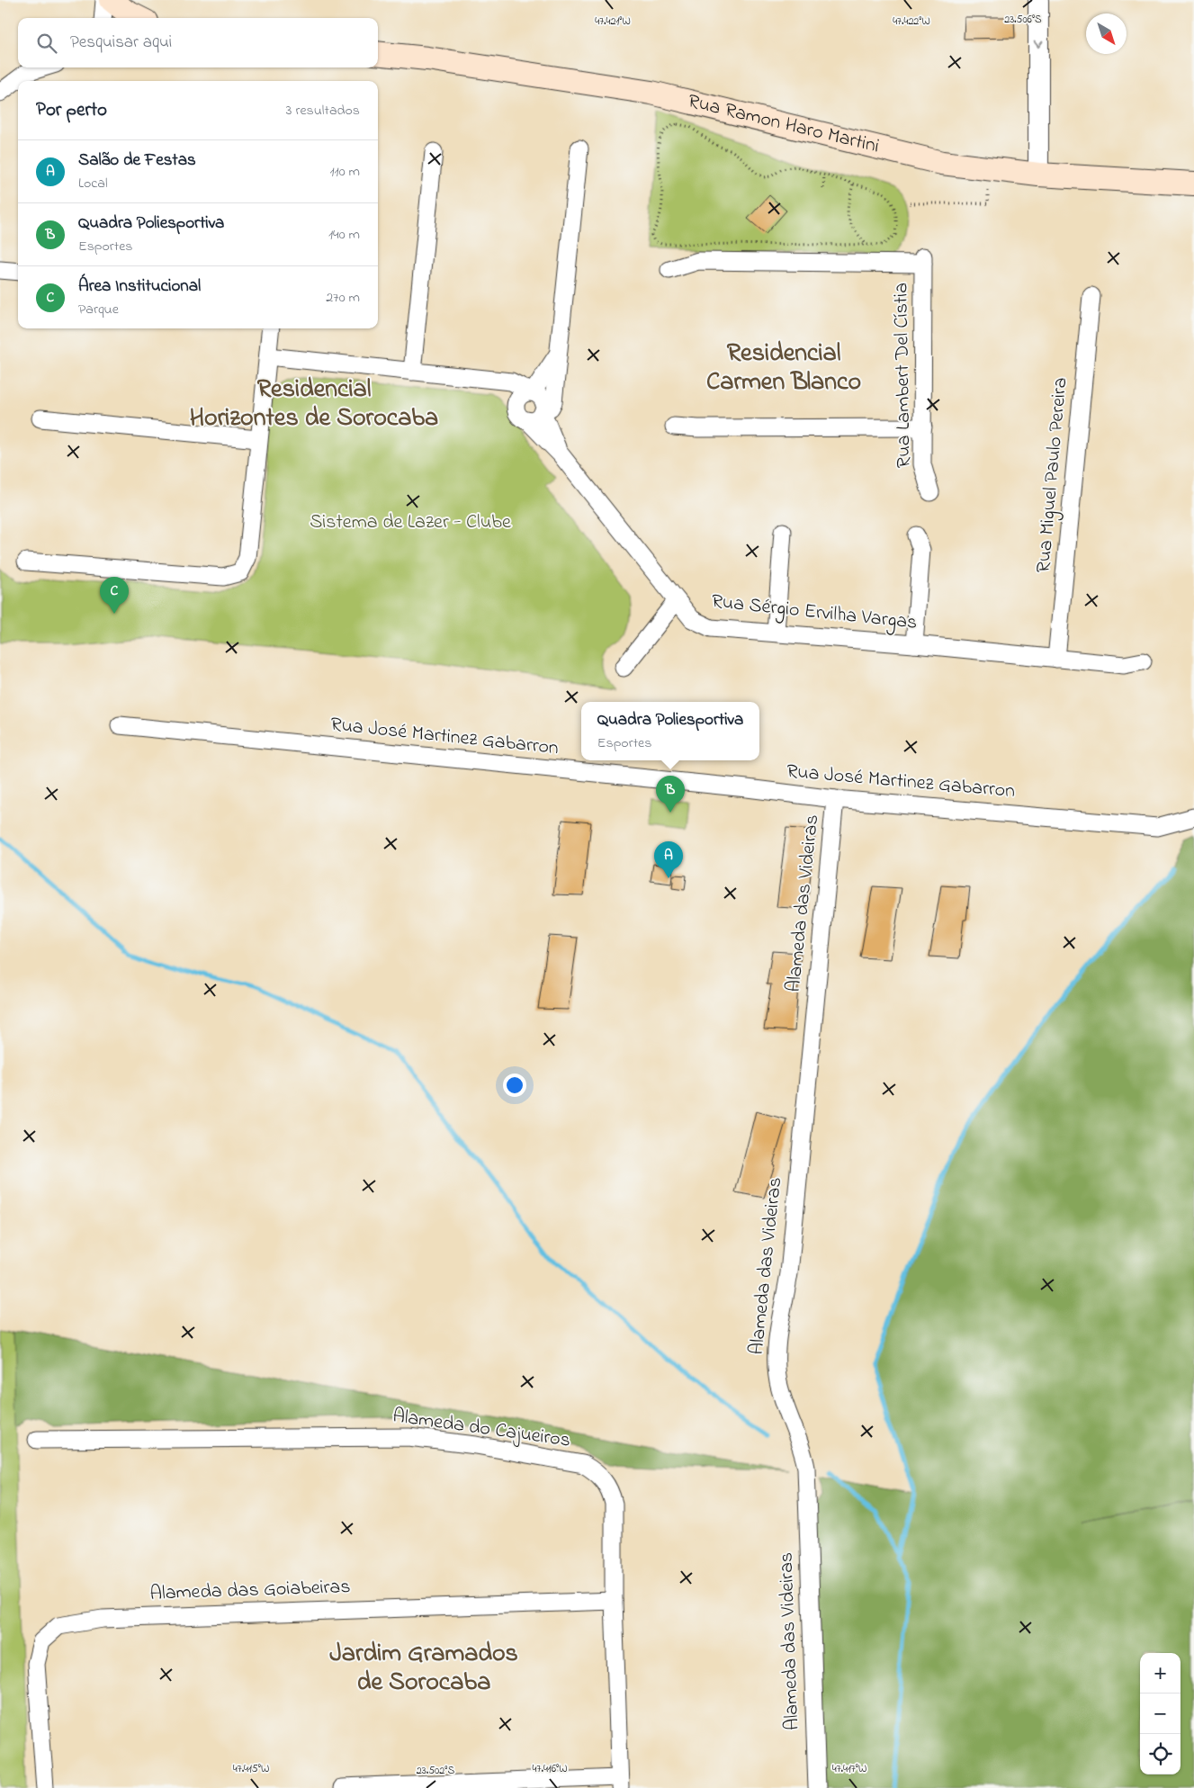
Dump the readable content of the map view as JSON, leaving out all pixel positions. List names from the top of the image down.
{
  "streets": {
    "main road": ["Rua Ramon Haro Martini"],
    "street": [
      "Rua Lambert Del Cístia",
      "Rua Miguel Paulo Pereira",
      "Rua Sérgio Ervilha Vargas",
      "Rua José Martinez Gabarron",
      "Alameda das Videiras",
      "Alameda do Cajueiros",
      "Alameda das Goiabeiras"
    ]
  },
  "crossings": [
    ["Rua Miguel Paulo Pereira", "Rua Sérgio Ervilha Vargas"],
    ["Rua José Martinez Gabarron", "Alameda das Videiras"],
    ["Alameda do Cajueiros", "Alameda das Goiabeiras"]
  ],
  "districts": ["Residencial Carmen Blanco", "Residencial Horizontes de Sorocaba", "Jardim Gramados de Sorocaba"],
  "parks": ["Sistema de Lazer - Clube"],
  "north": "bottom right",
  "page": {
    "search": "Pesquisar aqui",
    "heading": ["Por perto", "3 resultados"],
    "list": [
      {
        "mark": "A",
        "name": "Salão de Festas",
        "note": "Local",
        "value": "110 m"
      },
      {
        "mark": "B",
        "name": "Quadra Poliesportiva",
        "note": "Esportes",
        "value": "140 m"
      },
      {
        "mark": "C",
        "name": "Área Institucional",
        "note": "Parque",
        "value": "270 m"
      }
    ],
    "pins": ["C", "B", "A"],
    "popup": ["Quadra Poliesportiva", "Esportes"],
    "map_buttons": ["+", "−"]
  },
  "coordinates": [
    "23.506°S",
    "47.421°W",
    "47.422°W",
    "47.415°W",
    "47.416°W",
    "47.417°W",
    "23.502°S"
  ]
}
